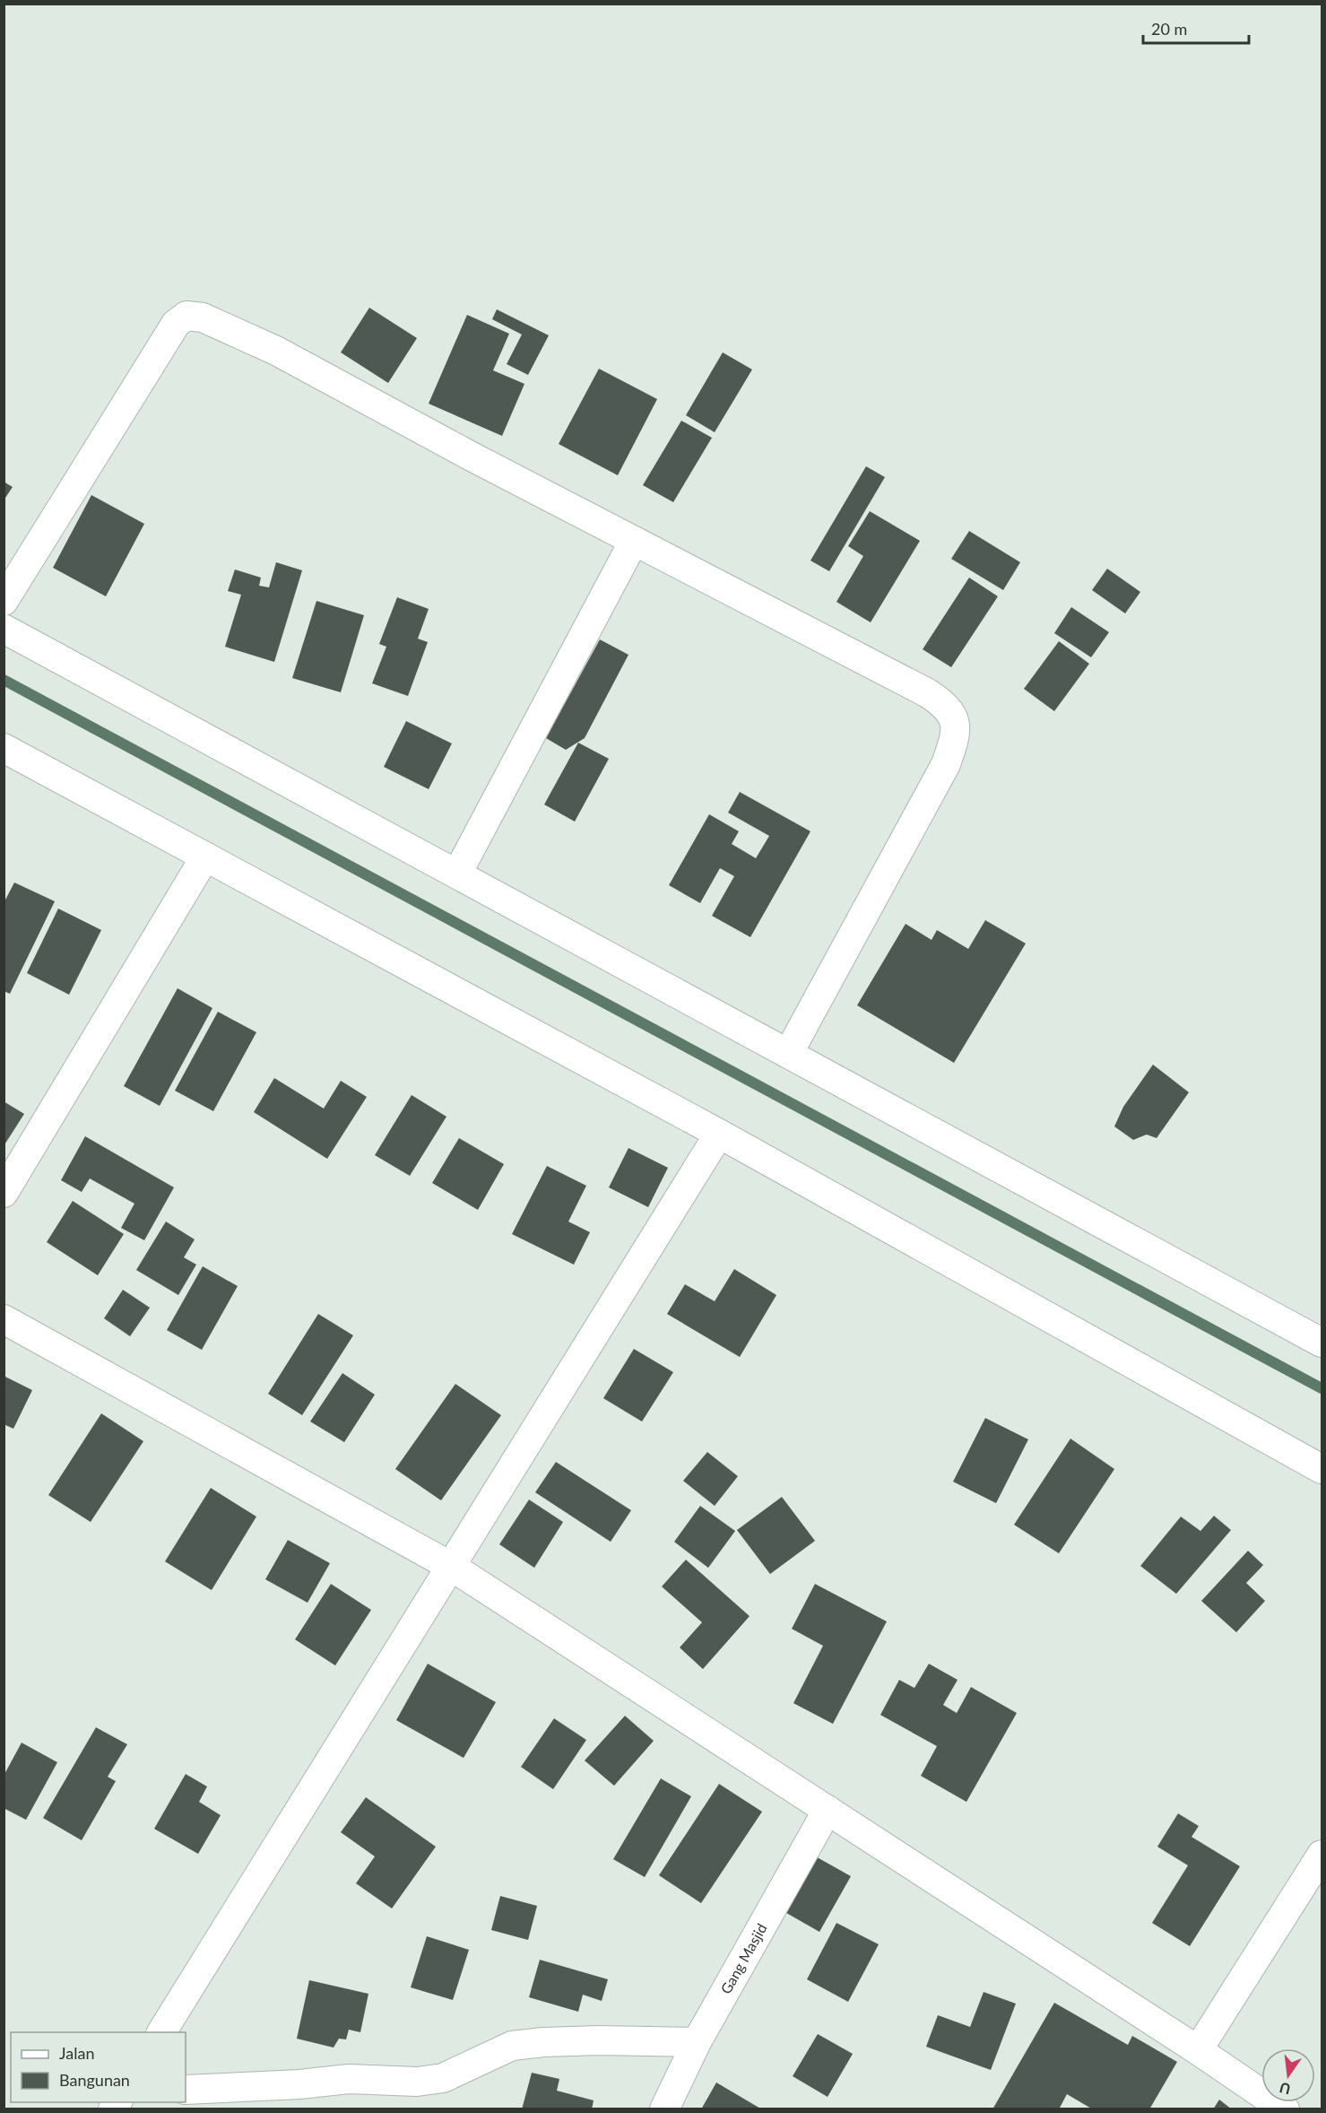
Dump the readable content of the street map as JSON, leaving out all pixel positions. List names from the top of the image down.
{
  "streets": {
    "street": ["Gang Masjid"]
  },
  "legend": ["Jalan", "Bangunan"],
  "scale_bar": "20 m",
  "north": "bottom"
}
